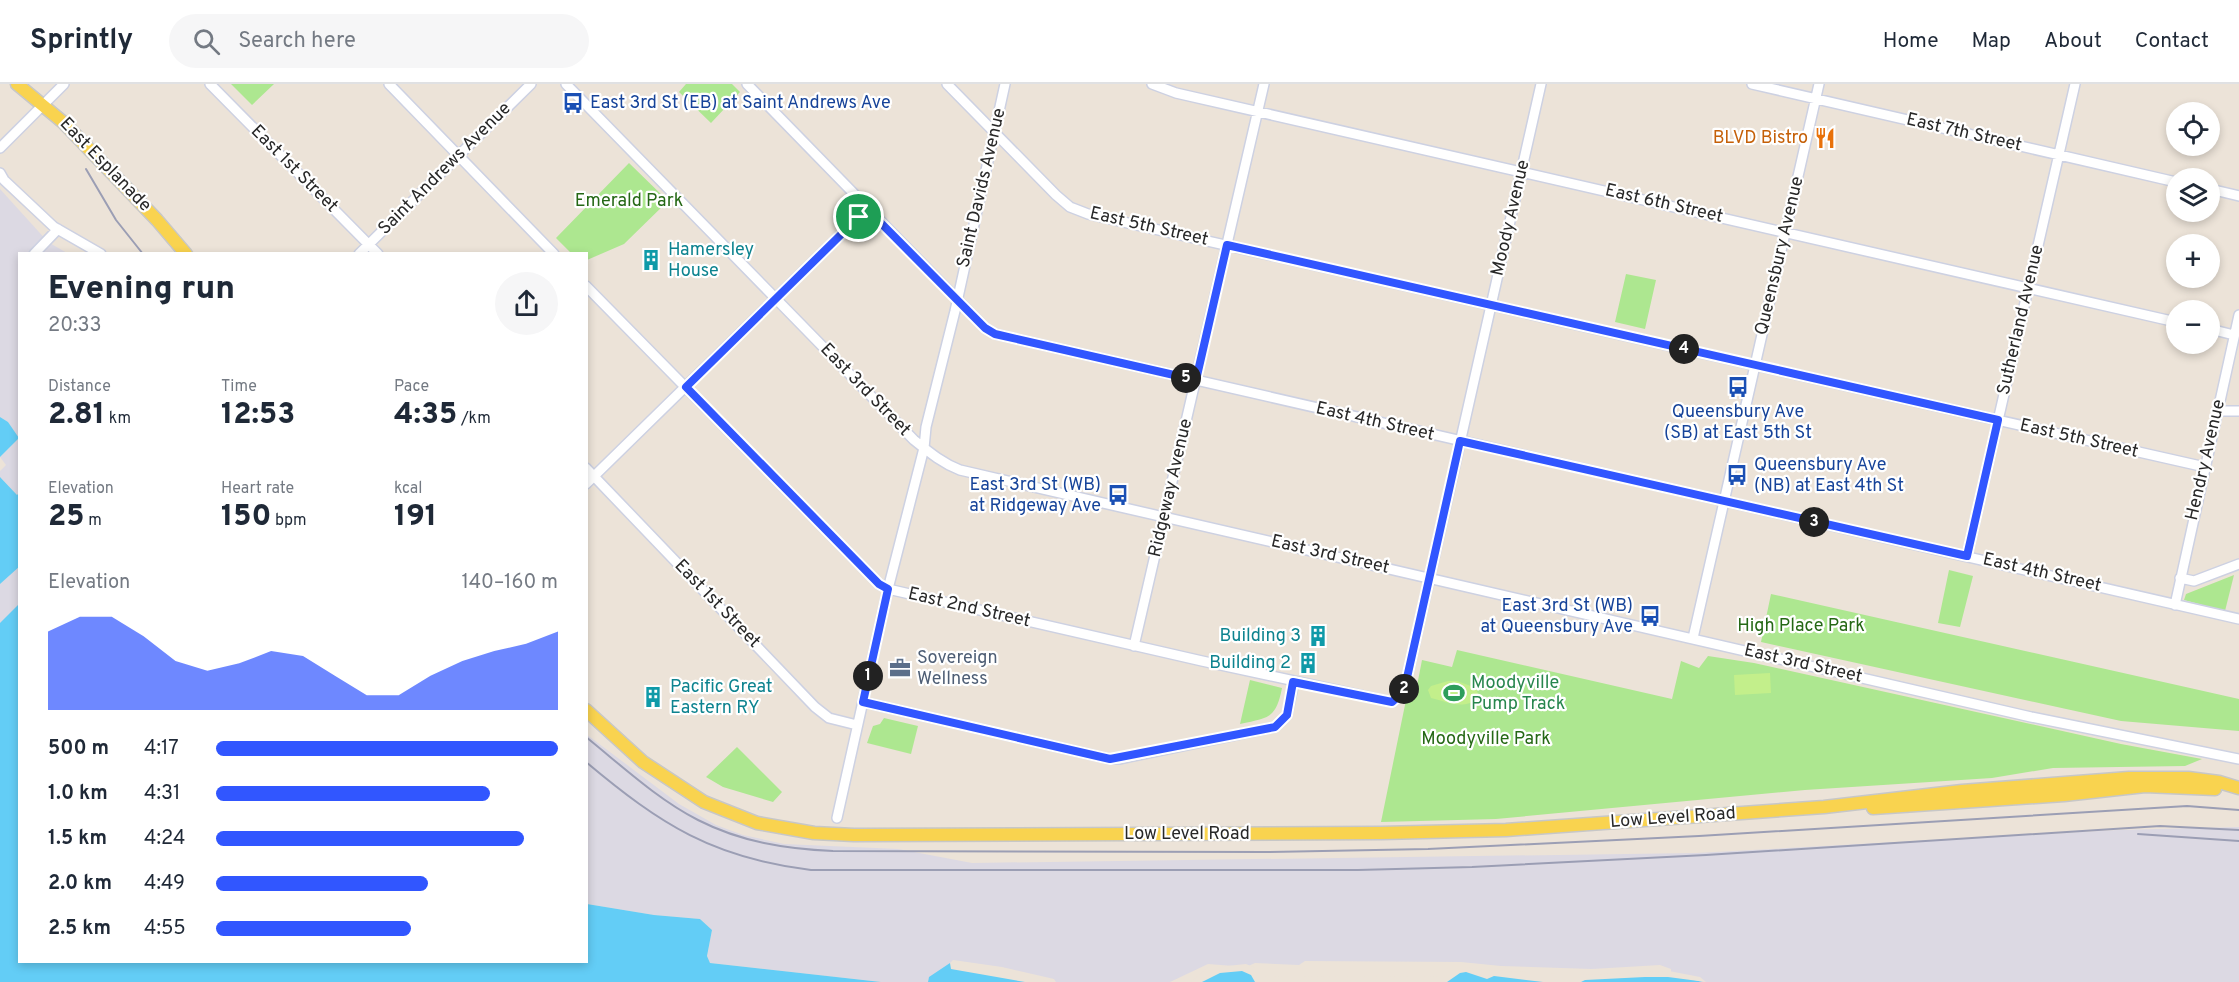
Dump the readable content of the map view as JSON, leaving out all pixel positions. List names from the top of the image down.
{
  "streets": {
    "main road": ["East Esplanade", "Low Level Road"],
    "street": [
      "East 7th Street",
      "East 1st Street",
      "Saint Andrews Avenue",
      "Saint Davids Avenue",
      "East 6th Street",
      "Moody Avenue",
      "East 5th Street",
      "Queensbury Avenue",
      "Sutherland Avenue",
      "East 3rd Street",
      "East 4th Street",
      "Hendry Avenue",
      "Ridgeway Avenue",
      "East 2nd Street"
    ]
  },
  "crossings": [
    ["East 7th Street", "Queensbury Avenue"],
    ["East 7th Street", "Sutherland Avenue"],
    ["East 1st Street", "Saint Andrews Avenue"],
    ["East 1st Street", "Saint Davids Avenue"],
    ["Saint Davids Avenue", "East 5th Street"],
    ["Saint Davids Avenue", "East 3rd Street"],
    ["Saint Davids Avenue", "East 4th Street"],
    ["Saint Davids Avenue", "East 2nd Street"],
    ["East 6th Street", "Moody Avenue"],
    ["East 6th Street", "Queensbury Avenue"],
    ["East 6th Street", "Sutherland Avenue"],
    ["East 6th Street", "Ridgeway Avenue"],
    ["Moody Avenue", "East 5th Street"],
    ["Moody Avenue", "East 3rd Street"],
    ["Moody Avenue", "East 4th Street"],
    ["Moody Avenue", "East 2nd Street"],
    ["East 5th Street", "Queensbury Avenue"],
    ["East 5th Street", "Sutherland Avenue"],
    ["East 5th Street", "Hendry Avenue"],
    ["East 5th Street", "Ridgeway Avenue"],
    ["Queensbury Avenue", "East 3rd Street"],
    ["Queensbury Avenue", "East 4th Street"],
    ["Sutherland Avenue", "East 4th Street"],
    ["East 3rd Street", "Ridgeway Avenue"],
    ["East 4th Street", "Hendry Avenue"],
    ["East 4th Street", "Ridgeway Avenue"],
    ["Ridgeway Avenue", "East 2nd Street"]
  ],
  "parks": ["Emerald Park", "High Place Park", "Moodyville Park"],
  "places": {
    "bus stop": [
      "East 3rd St (EB) at Saint Andrews Ave",
      "Queensbury Ave (SB) at East 5th St",
      "Queensbury Ave (NB) at East 4th St",
      "East 3rd St (WB) at Ridgeway Ave",
      "East 3rd St (WB) at Queensbury Ave"
    ],
    "restaurant": ["BLVD Bistro"],
    "building": [
      "Hamersley House",
      "Building 3",
      "Building 2",
      "Pacific Great Eastern RY"
    ],
    "office": ["Sovereign Wellness"],
    "sports": ["Moodyville Pump Track"]
  },
  "page": {
    "header": "Sprintly",
    "search": "Search here",
    "nav": [
      "Home",
      "Map",
      "About",
      "Contact"
    ],
    "map_buttons": ["+", "−"],
    "heading": ["Evening run", "20:33"],
    "pins": [
      "4",
      "5",
      "3",
      "1",
      "2"
    ],
    "stats": [
      ["Distance", "2.81 km"],
      ["Time", "12:53"],
      ["Pace", "4:35 /km"],
      ["Elevation", "25 m"],
      ["Heart rate", "150 bpm"],
      ["kcal", "191"]
    ],
    "chart": ["Elevation", "140–160 m"],
    "list": [
      {
        "name": "500 m",
        "note": "4:17"
      },
      {
        "name": "1.0 km",
        "note": "4:31"
      },
      {
        "name": "1.5 km",
        "note": "4:24"
      },
      {
        "name": "2.0 km",
        "note": "4:49"
      },
      {
        "name": "2.5 km",
        "note": "4:55"
      }
    ]
  }
}
